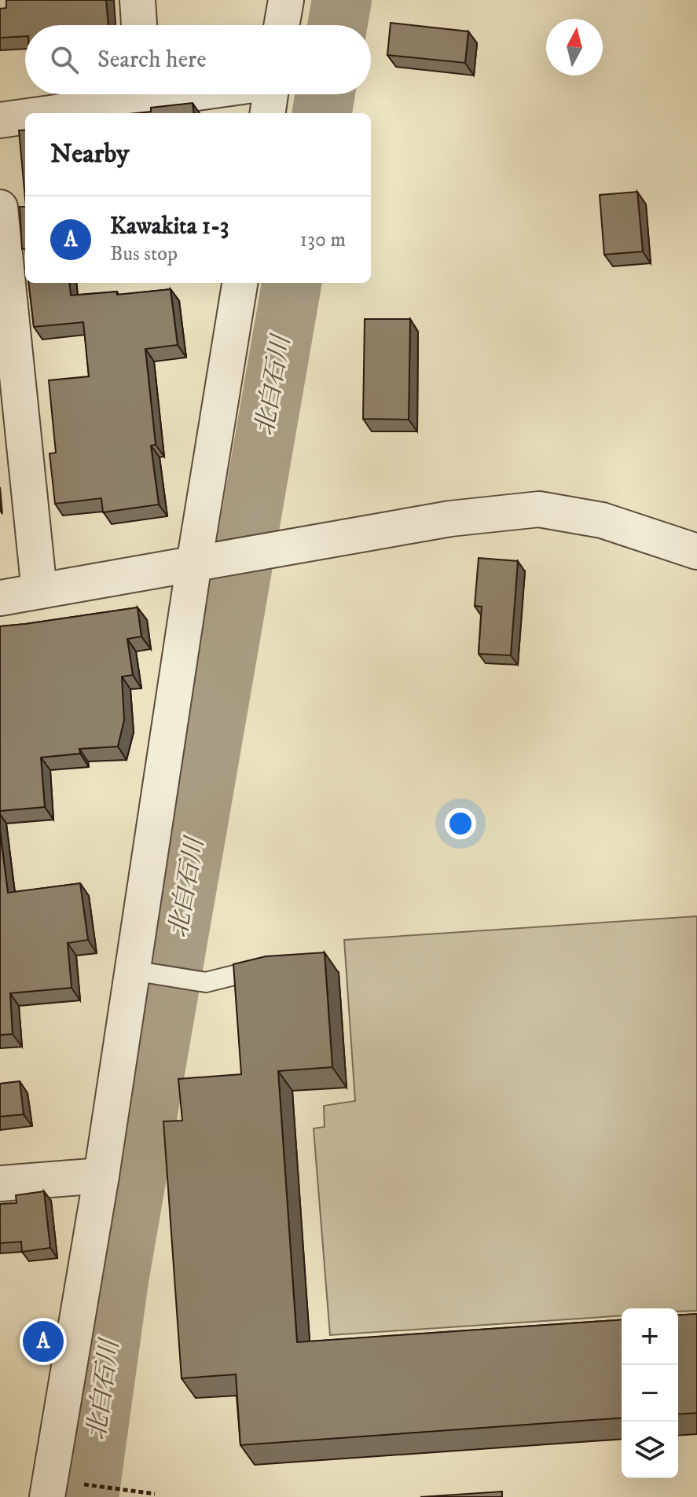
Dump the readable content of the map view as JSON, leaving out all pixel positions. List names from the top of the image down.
{
  "water": ["北白石川"],
  "north": "top",
  "page": {
    "search": "Search here",
    "heading": "Nearby",
    "list": [
      {
        "mark": "A",
        "name": "Kawakita 1-3",
        "note": "Bus stop",
        "value": "130 m"
      }
    ],
    "map_buttons": ["+", "−"],
    "pins": "A"
  }
}
